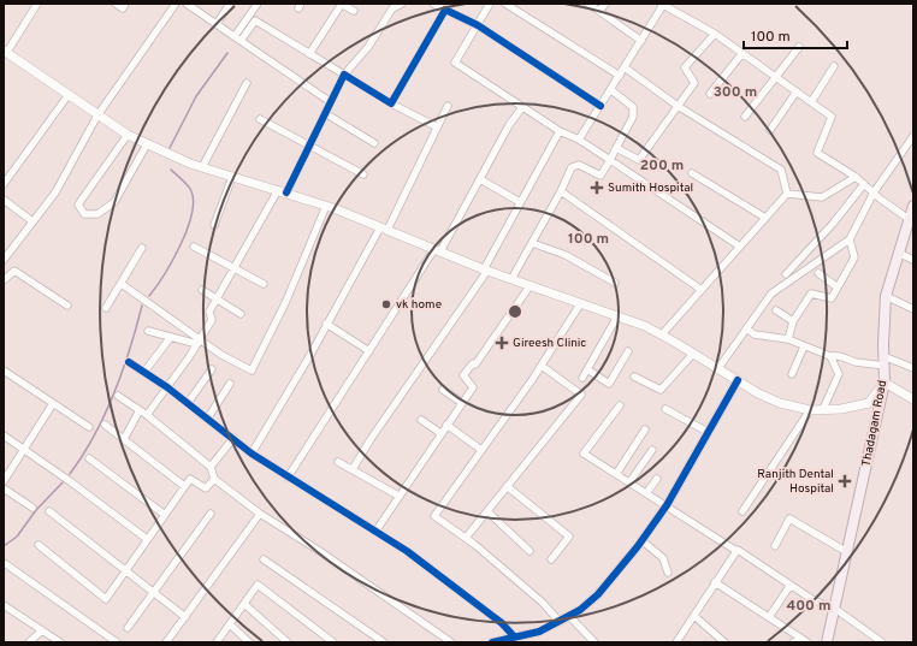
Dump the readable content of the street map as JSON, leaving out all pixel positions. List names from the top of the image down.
{
  "streets": {
    "main road": ["Thadagam Road"]
  },
  "places": {
    "health": ["Sumith Hospital", "Gireesh Clinic", "Ranjith Dental Hospital"],
    "other": ["vk home"]
  },
  "scale_bar": "100 m",
  "rings": [
    "300 m",
    "200 m",
    "100 m",
    "400 m"
  ]
}
